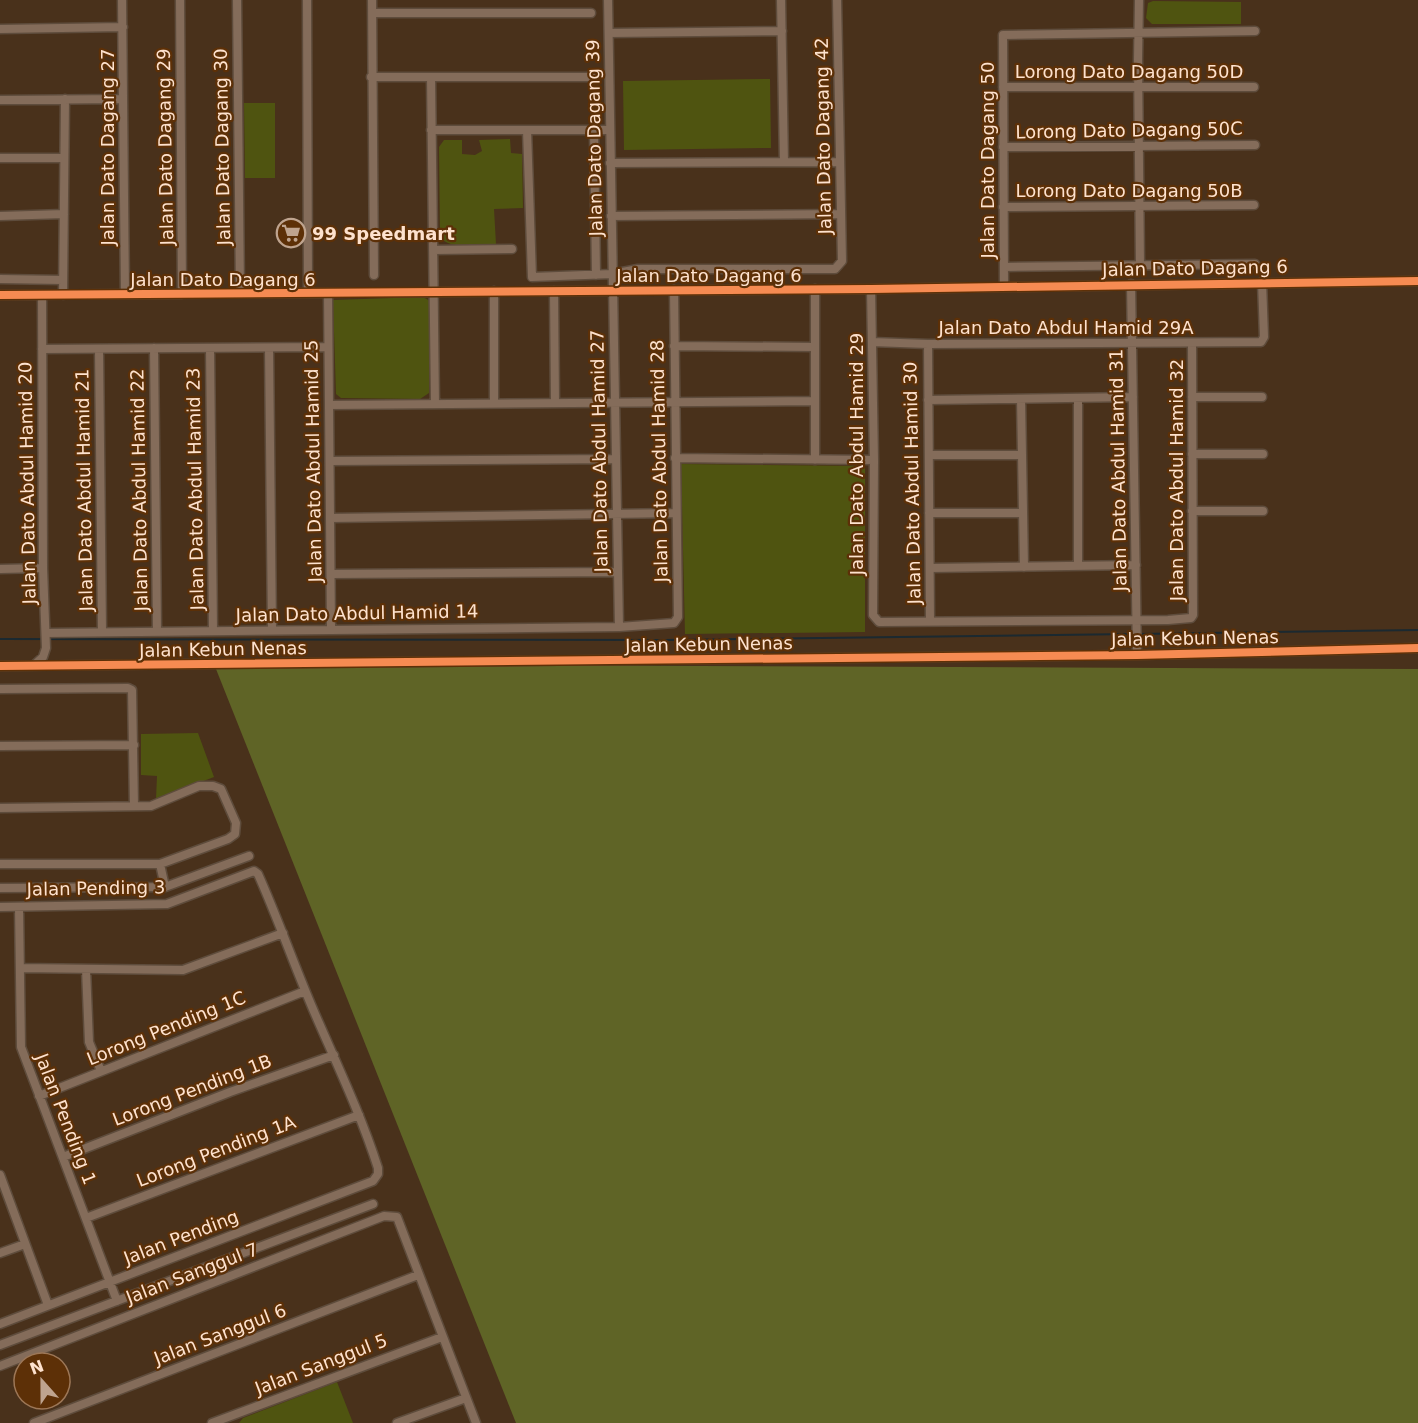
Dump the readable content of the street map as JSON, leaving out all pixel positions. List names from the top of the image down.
{
  "streets": {
    "street": [
      "Lorong Dato Dagang 50D",
      "Lorong Dato Dagang 50C",
      "Jalan Dato Dagang 42",
      "Jalan Dato Dagang 39",
      "Jalan Dato Dagang 27",
      "Jalan Dato Dagang 29",
      "Jalan Dato Dagang 30",
      "Jalan Dato Dagang 50",
      "Lorong Dato Dagang 50B",
      "Jalan Dato Dagang 6",
      "Jalan Dato Abdul Hamid 29A",
      "Jalan Dato Abdul Hamid 27",
      "Jalan Dato Abdul Hamid 29",
      "Jalan Dato Abdul Hamid 25",
      "Jalan Dato Abdul Hamid 28",
      "Jalan Dato Abdul Hamid 31",
      "Jalan Dato Abdul Hamid 32",
      "Jalan Dato Abdul Hamid 20",
      "Jalan Dato Abdul Hamid 30",
      "Jalan Dato Abdul Hamid 23",
      "Jalan Dato Abdul Hamid 21",
      "Jalan Dato Abdul Hamid 22",
      "Jalan Dato Abdul Hamid 14",
      "Jalan Kebun Nenas",
      "Jalan Pending 3",
      "Lorong Pending 1C",
      "Lorong Pending 1B",
      "Jalan Pending 1",
      "Lorong Pending 1A",
      "Jalan Pending",
      "Jalan Sanggul 7",
      "Jalan Sanggul 6",
      "Jalan Sanggul 5"
    ]
  },
  "crossings": [
    ["Lorong Dato Dagang 50D", "Jalan Dato Dagang 50"],
    ["Lorong Dato Dagang 50C", "Jalan Dato Dagang 50"],
    ["Jalan Dato Dagang 42", "Jalan Dato Dagang 39"],
    ["Jalan Dato Dagang 42", "Jalan Dato Abdul Hamid 27"],
    ["Jalan Dato Dagang 39", "Jalan Dato Abdul Hamid 27"],
    ["Jalan Dato Dagang 27", "Jalan Dato Dagang 6"],
    ["Jalan Dato Dagang 29", "Jalan Dato Dagang 6"],
    ["Jalan Dato Dagang 30", "Jalan Dato Dagang 6"],
    ["Jalan Dato Dagang 50", "Lorong Dato Dagang 50B"],
    ["Jalan Dato Dagang 50", "Jalan Dato Dagang 6"],
    ["Jalan Dato Dagang 6", "Jalan Dato Abdul Hamid 29A"],
    ["Jalan Dato Dagang 6", "Jalan Dato Abdul Hamid 27"],
    ["Jalan Dato Dagang 6", "Jalan Dato Abdul Hamid 29"],
    ["Jalan Dato Dagang 6", "Jalan Dato Abdul Hamid 25"],
    ["Jalan Dato Dagang 6", "Jalan Dato Abdul Hamid 28"],
    ["Jalan Dato Dagang 6", "Jalan Dato Abdul Hamid 31"],
    ["Jalan Dato Dagang 6", "Jalan Dato Abdul Hamid 20"],
    ["Jalan Dato Abdul Hamid 29A", "Jalan Dato Abdul Hamid 29"],
    ["Jalan Dato Abdul Hamid 29A", "Jalan Dato Abdul Hamid 31"],
    ["Jalan Dato Abdul Hamid 29A", "Jalan Dato Abdul Hamid 32"],
    ["Jalan Dato Abdul Hamid 29A", "Jalan Dato Abdul Hamid 30"],
    ["Jalan Dato Abdul Hamid 27", "Jalan Dato Abdul Hamid 14"],
    ["Jalan Dato Abdul Hamid 29", "Jalan Dato Abdul Hamid 30"],
    ["Jalan Dato Abdul Hamid 25", "Jalan Dato Abdul Hamid 14"],
    ["Jalan Dato Abdul Hamid 28", "Jalan Dato Abdul Hamid 14"],
    ["Jalan Dato Abdul Hamid 31", "Jalan Dato Abdul Hamid 32"],
    ["Jalan Dato Abdul Hamid 31", "Jalan Kebun Nenas"],
    ["Jalan Dato Abdul Hamid 20", "Jalan Dato Abdul Hamid 14"],
    ["Jalan Dato Abdul Hamid 20", "Jalan Kebun Nenas"],
    ["Jalan Dato Abdul Hamid 23", "Jalan Dato Abdul Hamid 14"],
    ["Jalan Dato Abdul Hamid 21", "Jalan Dato Abdul Hamid 14"],
    ["Jalan Dato Abdul Hamid 22", "Jalan Dato Abdul Hamid 14"],
    ["Jalan Pending 3", "Jalan Pending 1"],
    ["Lorong Pending 1C", "Jalan Pending 1"],
    ["Lorong Pending 1B", "Jalan Pending 1"],
    ["Jalan Pending 1", "Lorong Pending 1A"],
    ["Jalan Pending 1", "Jalan Pending"],
    ["Lorong Pending 1A", "Jalan Pending"],
    ["Jalan Sanggul 7", "Jalan Sanggul 6"]
  ],
  "places": {
    "supermarket": ["99 Speedmart"]
  },
  "north": "top"
}
